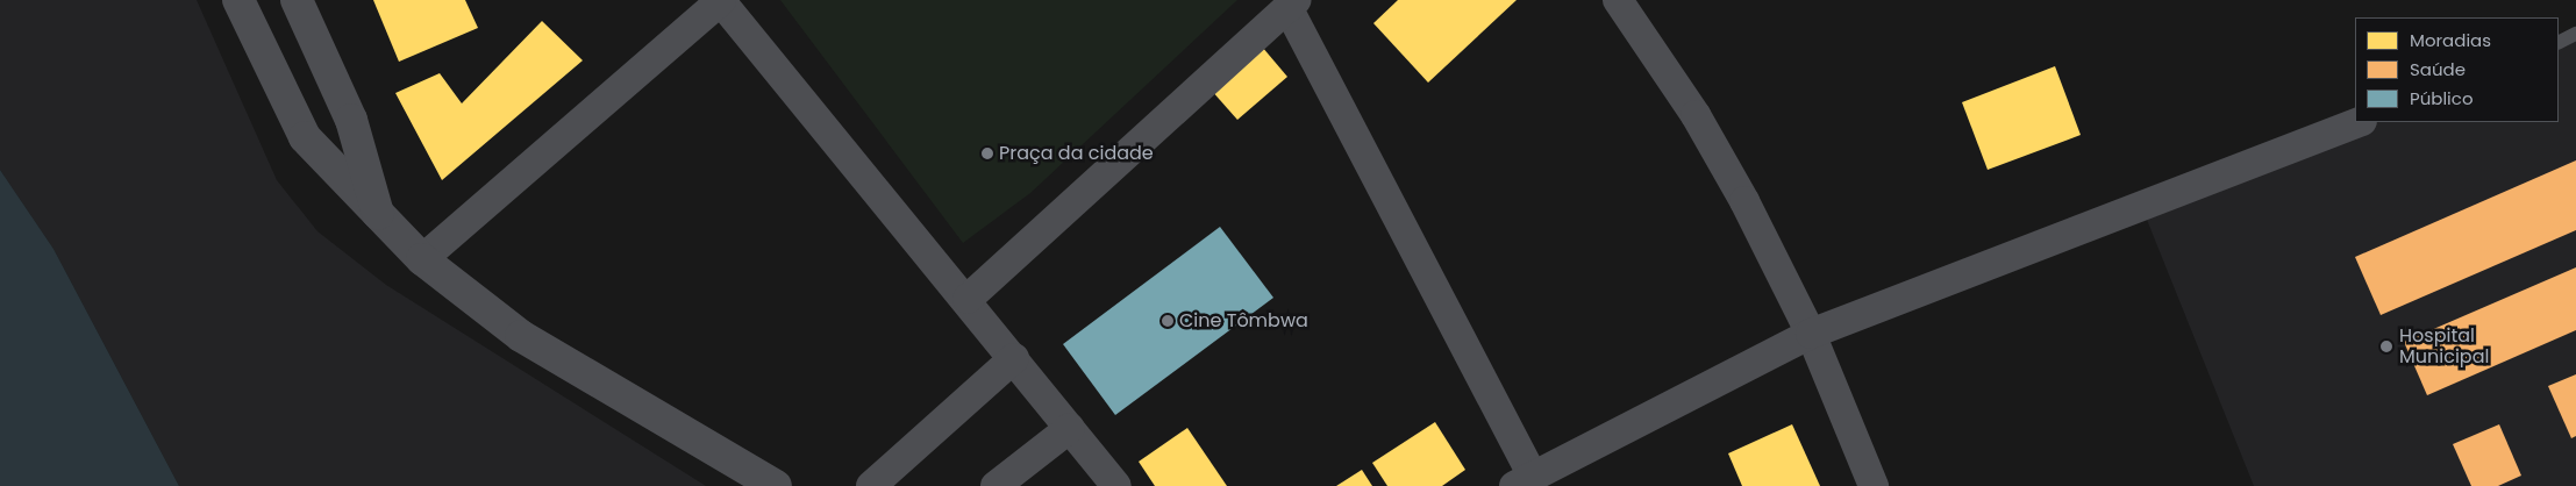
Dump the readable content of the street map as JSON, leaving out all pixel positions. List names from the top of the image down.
{
  "places": ["Praça da cidade", "Cine Tômbwa", "Hospital Municipal"],
  "legend": ["Moradias", "Saúde", "Público"]
}
